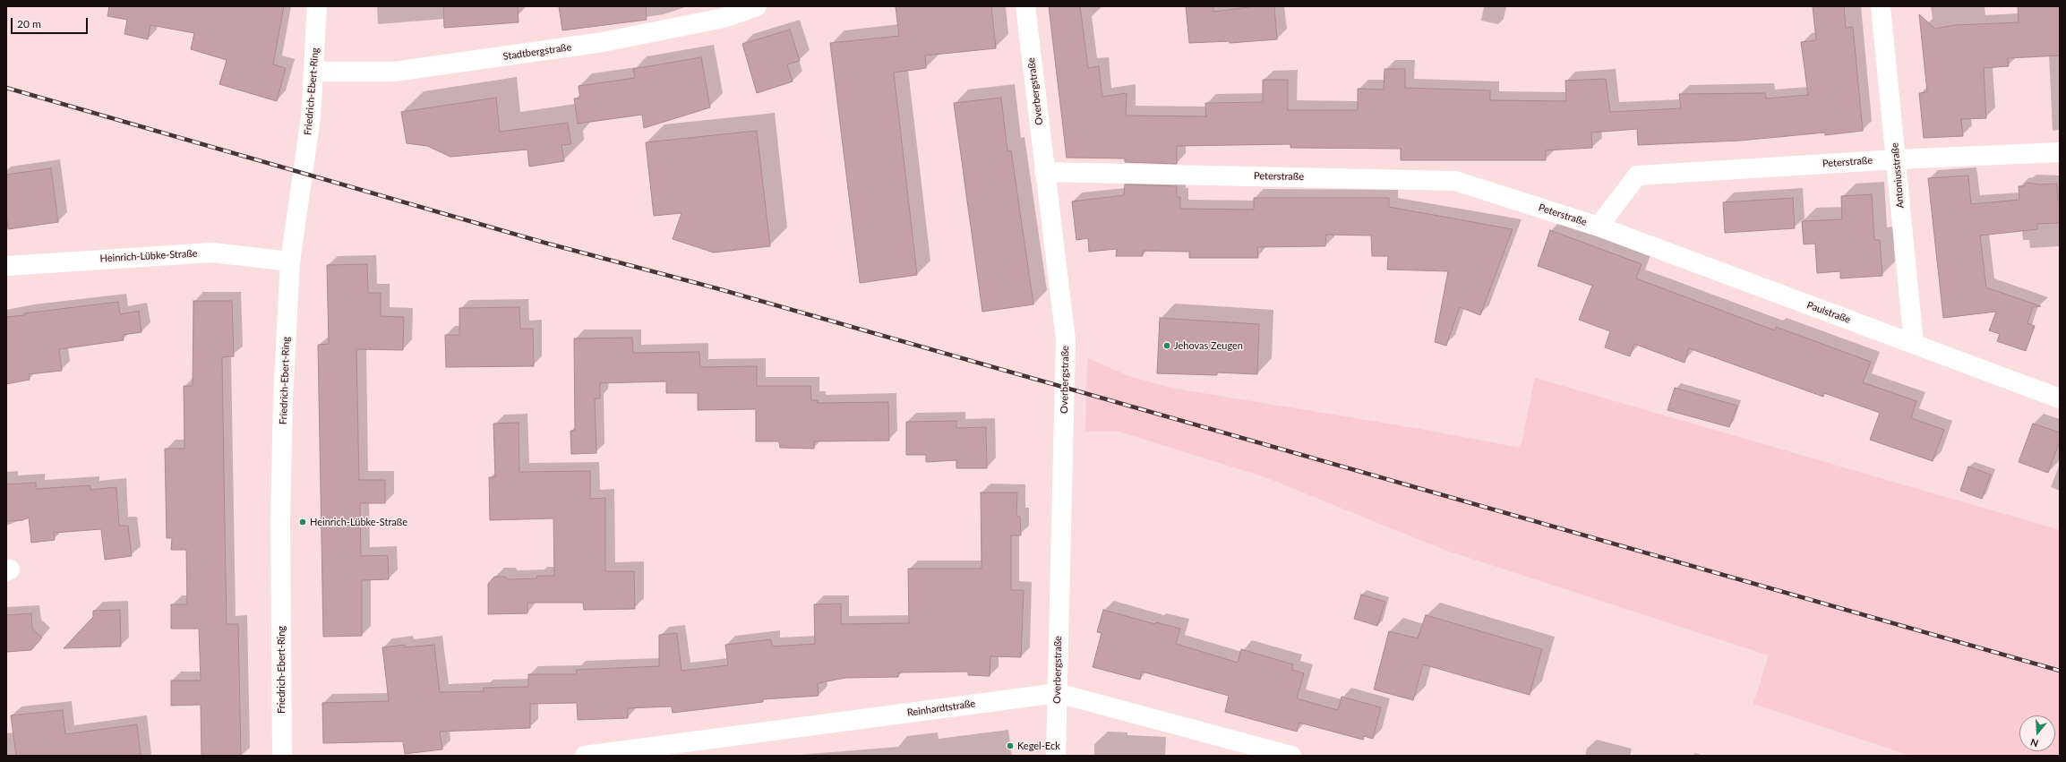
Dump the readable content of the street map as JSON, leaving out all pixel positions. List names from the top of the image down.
{
  "streets": {
    "street": [
      "Stadtbergstraße",
      "Friedrich-Ebert-Ring",
      "Overbergstraße",
      "Peterstraße",
      "Antoniusstraße",
      "Heinrich-Lübke-Straße",
      "Paulstraße",
      "Reinhardtstraße"
    ]
  },
  "crossings": [
    ["Stadtbergstraße", "Friedrich-Ebert-Ring"],
    ["Friedrich-Ebert-Ring", "Heinrich-Lübke-Straße"],
    ["Overbergstraße", "Peterstraße"],
    ["Overbergstraße", "Reinhardtstraße"],
    ["Peterstraße", "Antoniusstraße"],
    ["Peterstraße", "Paulstraße"],
    ["Antoniusstraße", "Paulstraße"]
  ],
  "places": ["Jehovas Zeugen", "Heinrich-Lübke-Straße", "Kegel-Eck"],
  "scale_bar": "20 m",
  "north": "bottom"
}
